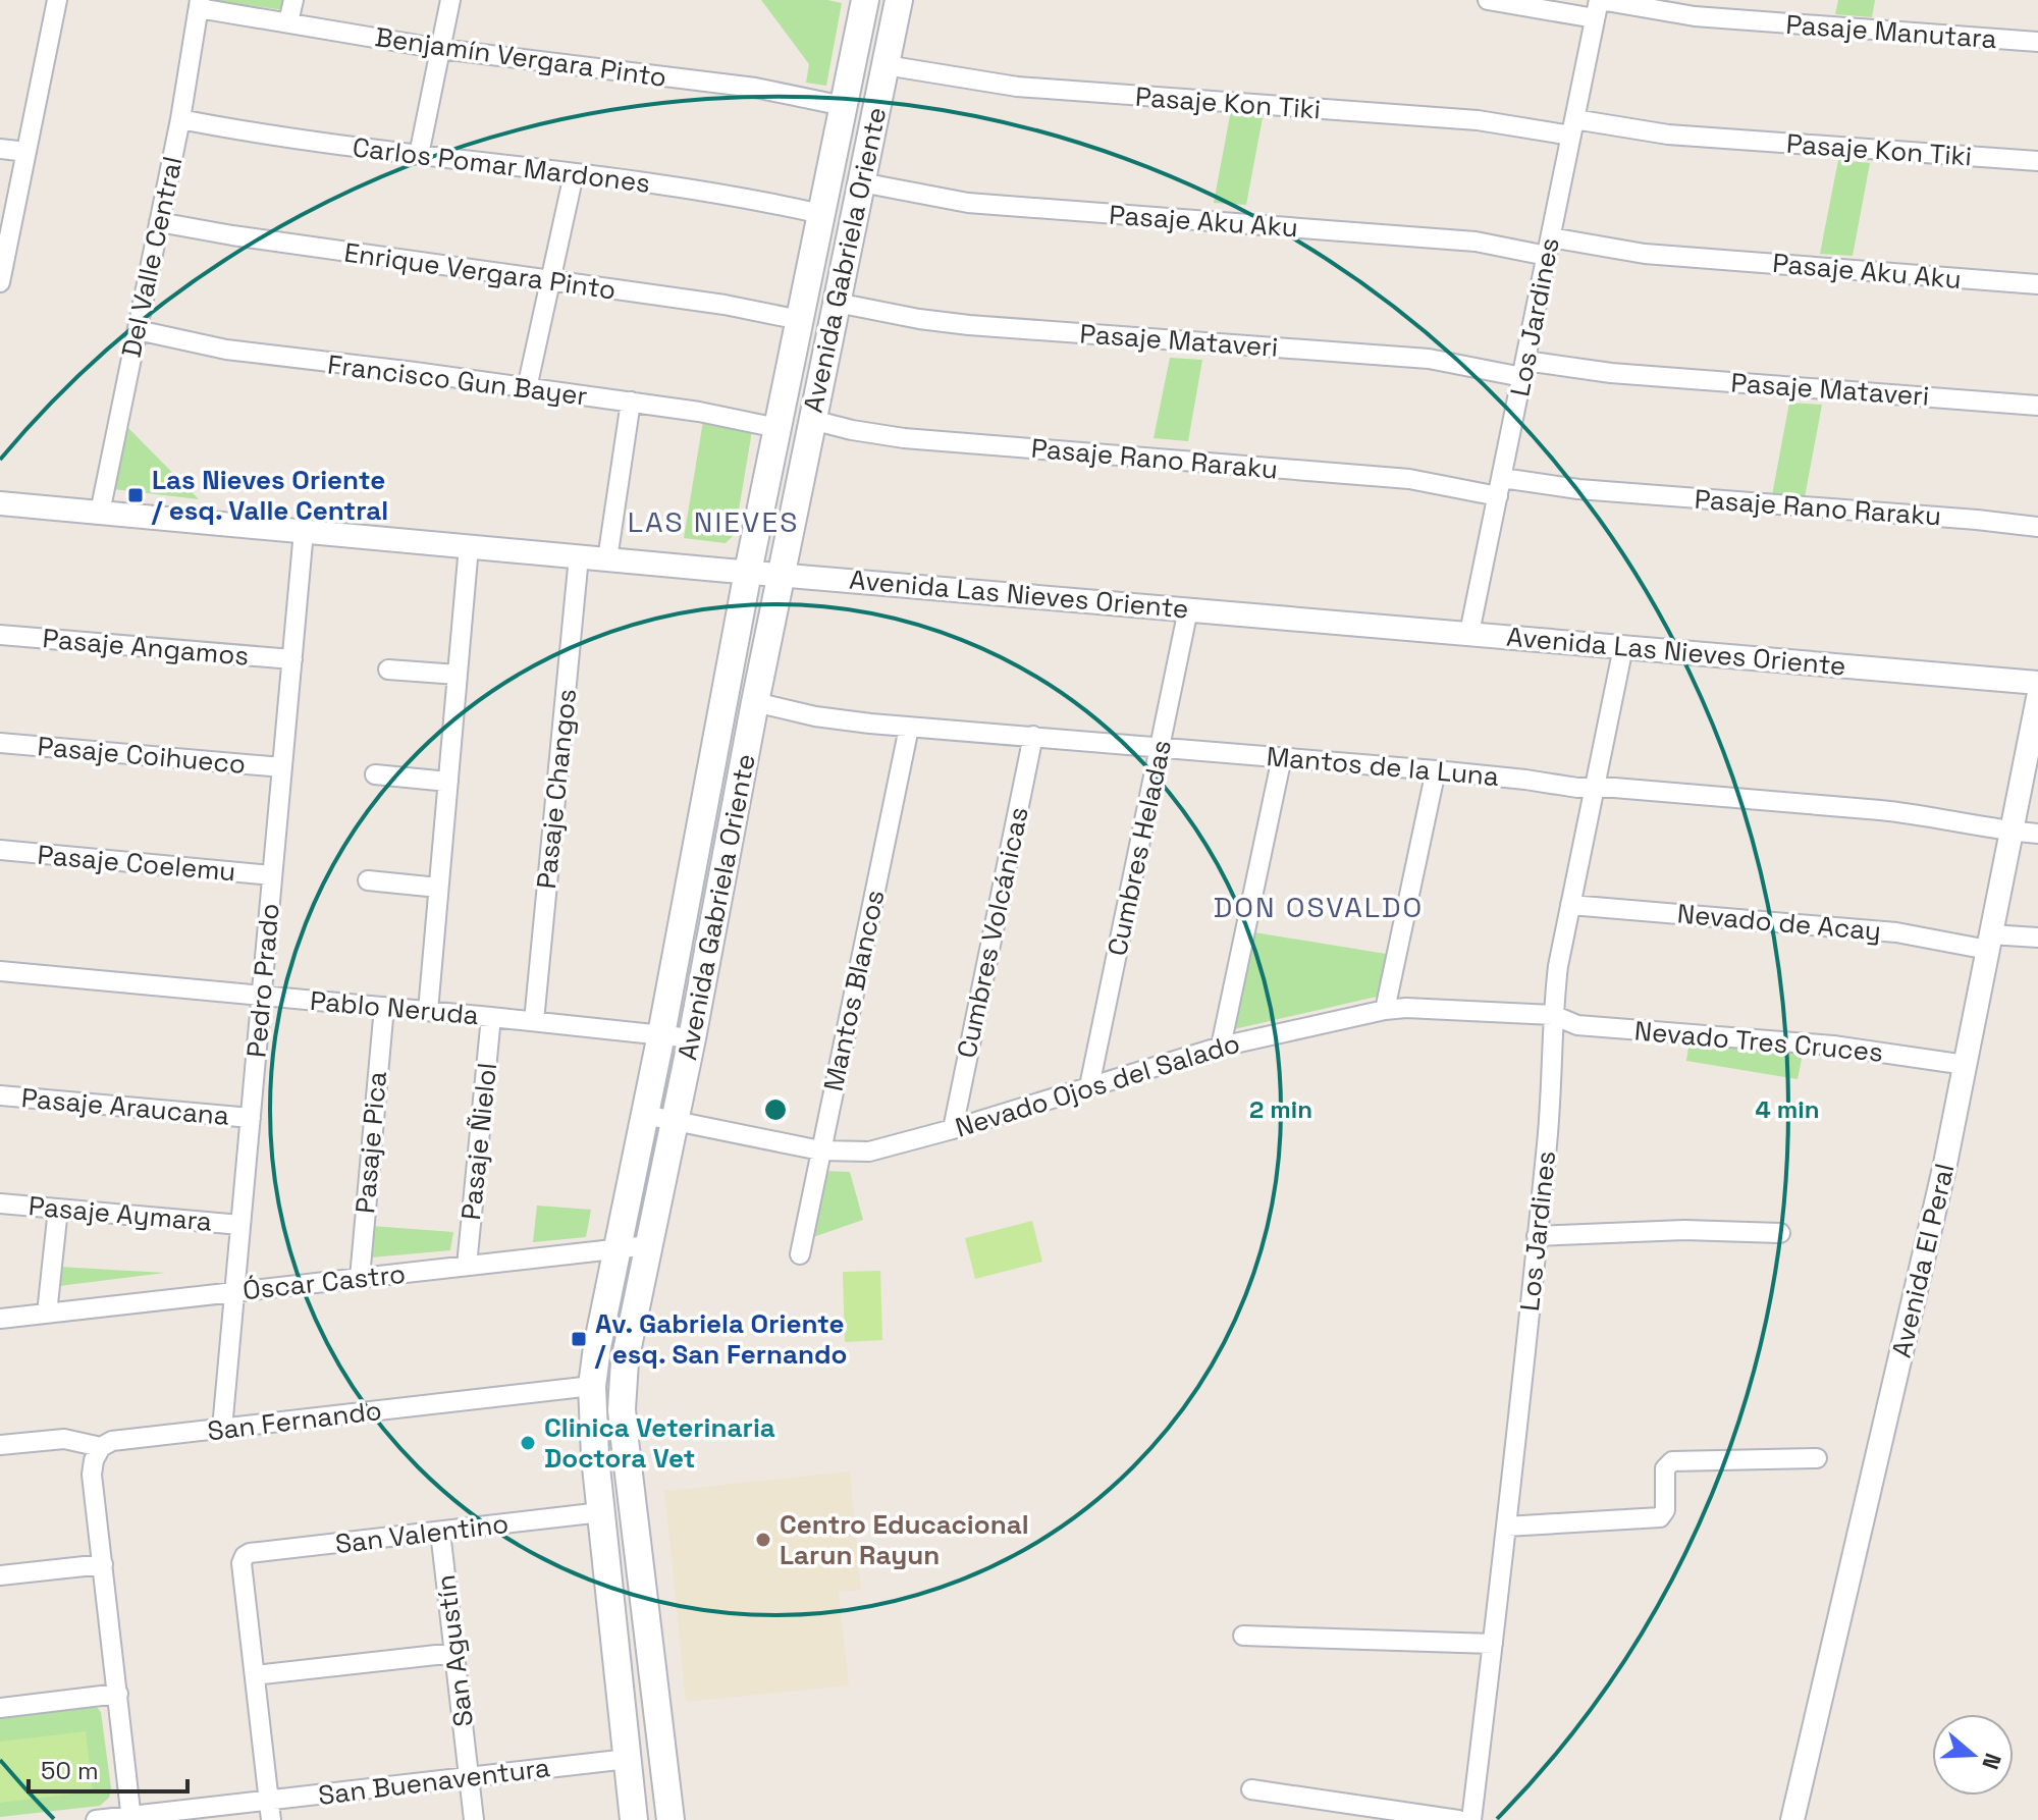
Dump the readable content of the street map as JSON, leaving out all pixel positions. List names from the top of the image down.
{
  "streets": {
    "main road": ["Avenida Gabriela Oriente"],
    "street": [
      "Pasaje Manutara",
      "Benjamín Vergara Pinto",
      "Pasaje Kon Tiki",
      "Carlos Pomar Mardones",
      "Pasaje Aku Aku",
      "Del Valle Central",
      "Enrique Vergara Pinto",
      "Los Jardines",
      "Pasaje Mataveri",
      "Francisco Gun Bayer",
      "Pasaje Rano Raraku",
      "Avenida Las Nieves Oriente",
      "Pasaje Angamos",
      "Pasaje Coihueco",
      "Mantos de la Luna",
      "Pasaje Changos",
      "Cumbres Heladas",
      "Pasaje Coelemu",
      "Nevado de Acay",
      "Cumbres Volcánicas",
      "Pedro Prado",
      "Mantos Blancos",
      "Pablo Neruda",
      "Nevado Tres Cruces",
      "Nevado Ojos del Salado",
      "Pasaje Araucana",
      "Pasaje Ñielol",
      "Pasaje Pica",
      "Pasaje Aymara",
      "Avenida El Peral",
      "Óscar Castro",
      "San Fernando",
      "San Valentino",
      "San Agustín",
      "San Buenaventura"
    ]
  },
  "crossings": [
    ["Pasaje Manutara", "Los Jardines"],
    ["Benjamín Vergara Pinto", "Del Valle Central"],
    ["Benjamín Vergara Pinto", "Avenida Gabriela Oriente"],
    ["Pasaje Kon Tiki", "Avenida Gabriela Oriente"],
    ["Pasaje Kon Tiki", "Los Jardines"],
    ["Carlos Pomar Mardones", "Del Valle Central"],
    ["Carlos Pomar Mardones", "Avenida Gabriela Oriente"],
    ["Pasaje Aku Aku", "Avenida Gabriela Oriente"],
    ["Pasaje Aku Aku", "Los Jardines"],
    ["Del Valle Central", "Enrique Vergara Pinto"],
    ["Del Valle Central", "Francisco Gun Bayer"],
    ["Del Valle Central", "Avenida Las Nieves Oriente"],
    ["Avenida Gabriela Oriente", "Enrique Vergara Pinto"],
    ["Avenida Gabriela Oriente", "Pasaje Mataveri"],
    ["Avenida Gabriela Oriente", "Francisco Gun Bayer"],
    ["Avenida Gabriela Oriente", "Pasaje Rano Raraku"],
    ["Avenida Gabriela Oriente", "Avenida Las Nieves Oriente"],
    ["Avenida Gabriela Oriente", "Mantos de la Luna"],
    ["Avenida Gabriela Oriente", "Pablo Neruda"],
    ["Avenida Gabriela Oriente", "Nevado Ojos del Salado"],
    ["Avenida Gabriela Oriente", "Óscar Castro"],
    ["Avenida Gabriela Oriente", "San Fernando"],
    ["Avenida Gabriela Oriente", "San Valentino"],
    ["Avenida Gabriela Oriente", "San Buenaventura"],
    ["Los Jardines", "Pasaje Mataveri"],
    ["Los Jardines", "Pasaje Rano Raraku"],
    ["Los Jardines", "Avenida Las Nieves Oriente"],
    ["Los Jardines", "Mantos de la Luna"],
    ["Los Jardines", "Nevado de Acay"],
    ["Los Jardines", "Nevado Tres Cruces"],
    ["Los Jardines", "Nevado Ojos del Salado"],
    ["Avenida Las Nieves Oriente", "Pasaje Changos"],
    ["Avenida Las Nieves Oriente", "Cumbres Heladas"],
    ["Avenida Las Nieves Oriente", "Pedro Prado"],
    ["Pasaje Angamos", "Pedro Prado"],
    ["Pasaje Coihueco", "Pedro Prado"],
    ["Mantos de la Luna", "Cumbres Heladas"],
    ["Mantos de la Luna", "Cumbres Volcánicas"],
    ["Mantos de la Luna", "Mantos Blancos"],
    ["Mantos de la Luna", "Avenida El Peral"],
    ["Pasaje Changos", "Pablo Neruda"],
    ["Cumbres Heladas", "Nevado Ojos del Salado"],
    ["Pasaje Coelemu", "Pedro Prado"],
    ["Nevado de Acay", "Avenida El Peral"],
    ["Cumbres Volcánicas", "Nevado Ojos del Salado"],
    ["Pedro Prado", "Pablo Neruda"],
    ["Pedro Prado", "Pasaje Araucana"],
    ["Pedro Prado", "Pasaje Aymara"],
    ["Pedro Prado", "Óscar Castro"],
    ["Pedro Prado", "San Fernando"],
    ["Mantos Blancos", "Nevado Ojos del Salado"],
    ["Pablo Neruda", "Pasaje Ñielol"],
    ["Pablo Neruda", "Pasaje Pica"],
    ["Nevado Tres Cruces", "Nevado Ojos del Salado"],
    ["Nevado Tres Cruces", "Avenida El Peral"],
    ["Pasaje Ñielol", "Óscar Castro"],
    ["Pasaje Pica", "Óscar Castro"],
    ["San Valentino", "San Agustín"],
    ["San Agustín", "San Buenaventura"]
  ],
  "districts": ["LAS NIEVES", "DON OSVALDO"],
  "places": {
    "transit": ["Las Nieves Oriente / esq. Valle Central", "Av. Gabriela Oriente / esq. San Fernando"],
    "other": ["Clinica Veterinaria Doctora Vet", "Centro Educacional Larun Rayun"]
  },
  "scale_bar": "50 m",
  "north": "right",
  "rings": ["2 min", "4 min"]
}
